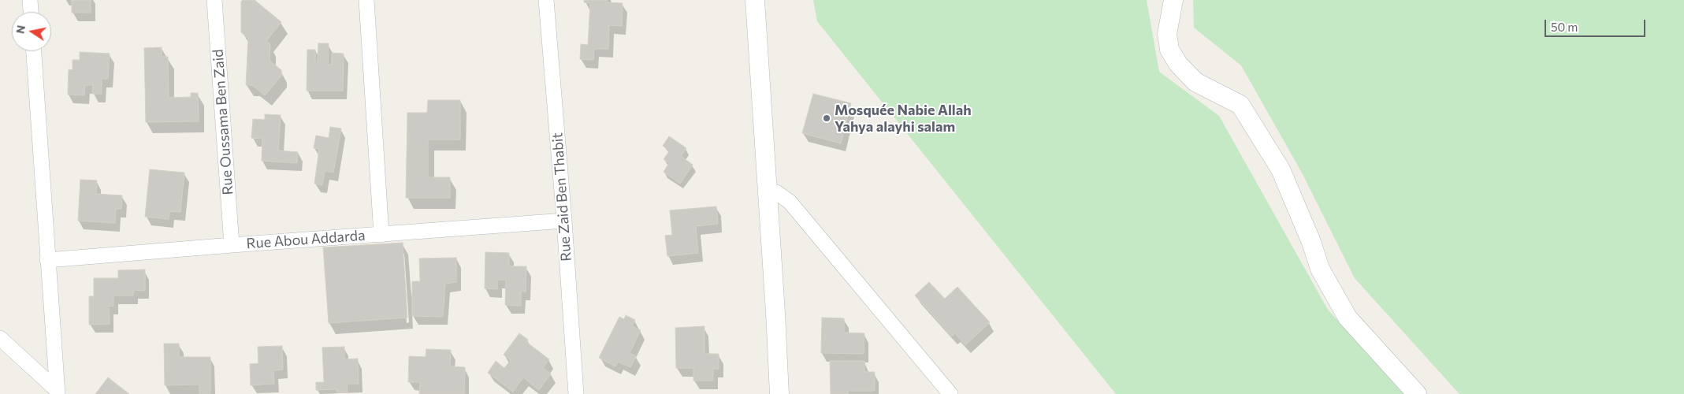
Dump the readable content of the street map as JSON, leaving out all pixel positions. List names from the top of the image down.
{
  "streets": {
    "street": ["Rue Oussama Ben Zaid", "Rue Zaid Ben Thabit", "Rue Abou Addarda"]
  },
  "crossings": [
    ["Rue Oussama Ben Zaid", "Rue Abou Addarda"],
    ["Rue Zaid Ben Thabit", "Rue Abou Addarda"]
  ],
  "places": ["Mosquée Nabie Allah Yahya alayhi salam"],
  "scale_bar": "50 m",
  "north": "left"
}
